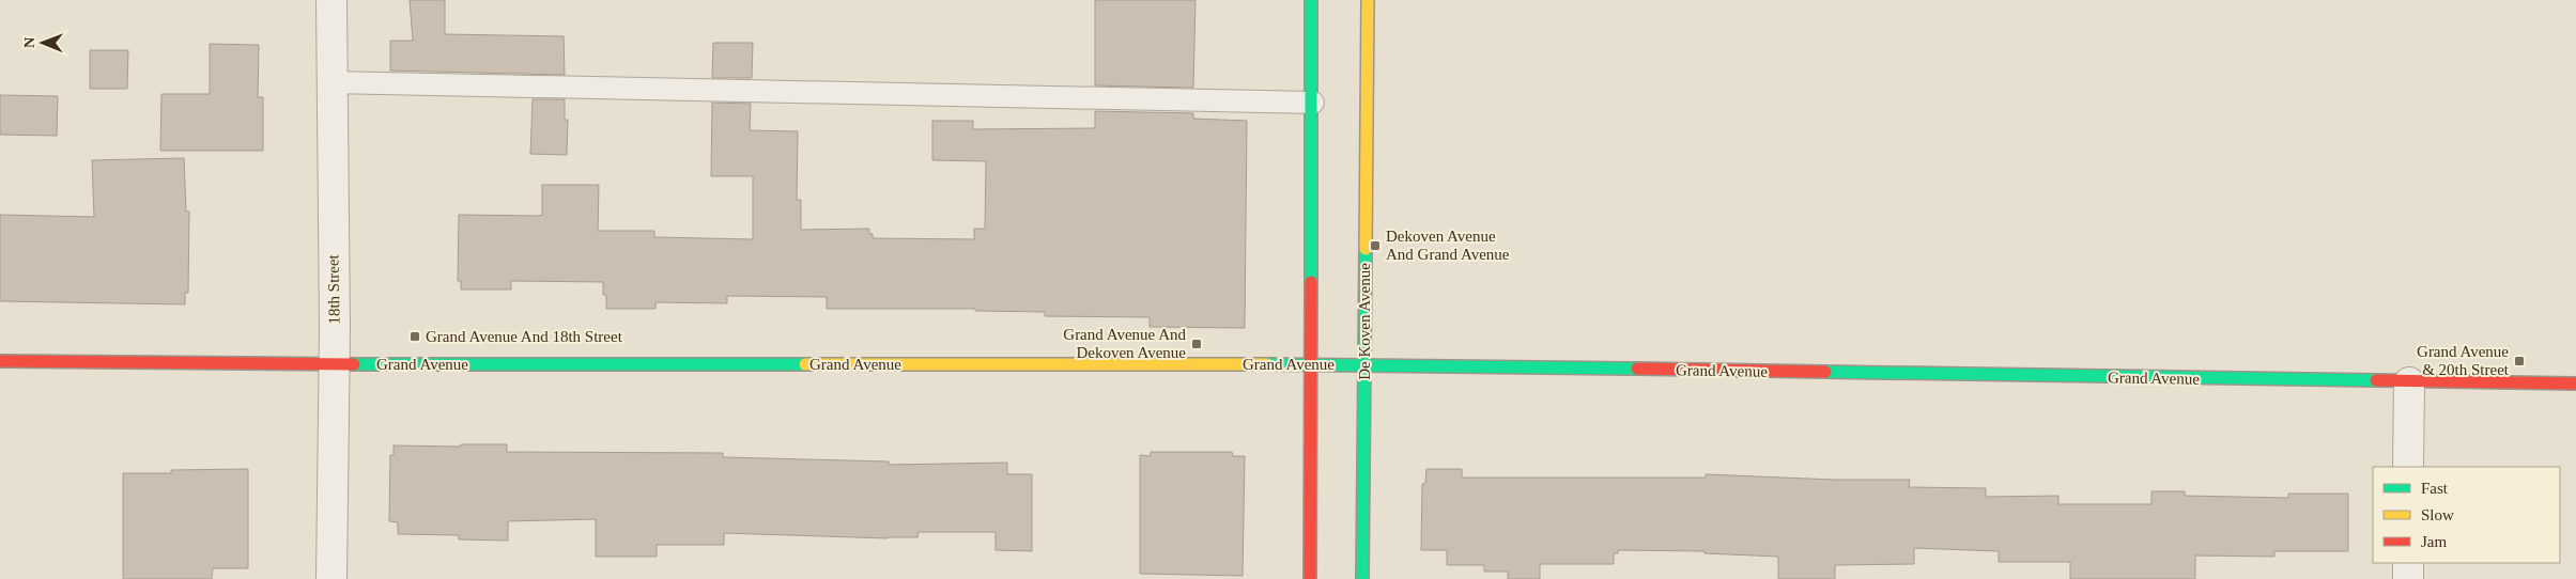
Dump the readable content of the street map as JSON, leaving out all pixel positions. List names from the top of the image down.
{
  "streets": {
    "street": ["18th Street", "De Koven Avenue", "Grand Avenue"]
  },
  "crossings": [
    ["18th Street", "Grand Avenue"],
    ["De Koven Avenue", "Grand Avenue"]
  ],
  "places": {
    "transit": [
      "Dekoven Avenue And Grand Avenue",
      "Grand Avenue And 18th Street",
      "Grand Avenue And Dekoven Avenue",
      "Grand Avenue & 20th Street"
    ]
  },
  "legend": ["Fast", "Slow", "Jam"],
  "north": "left"
}
